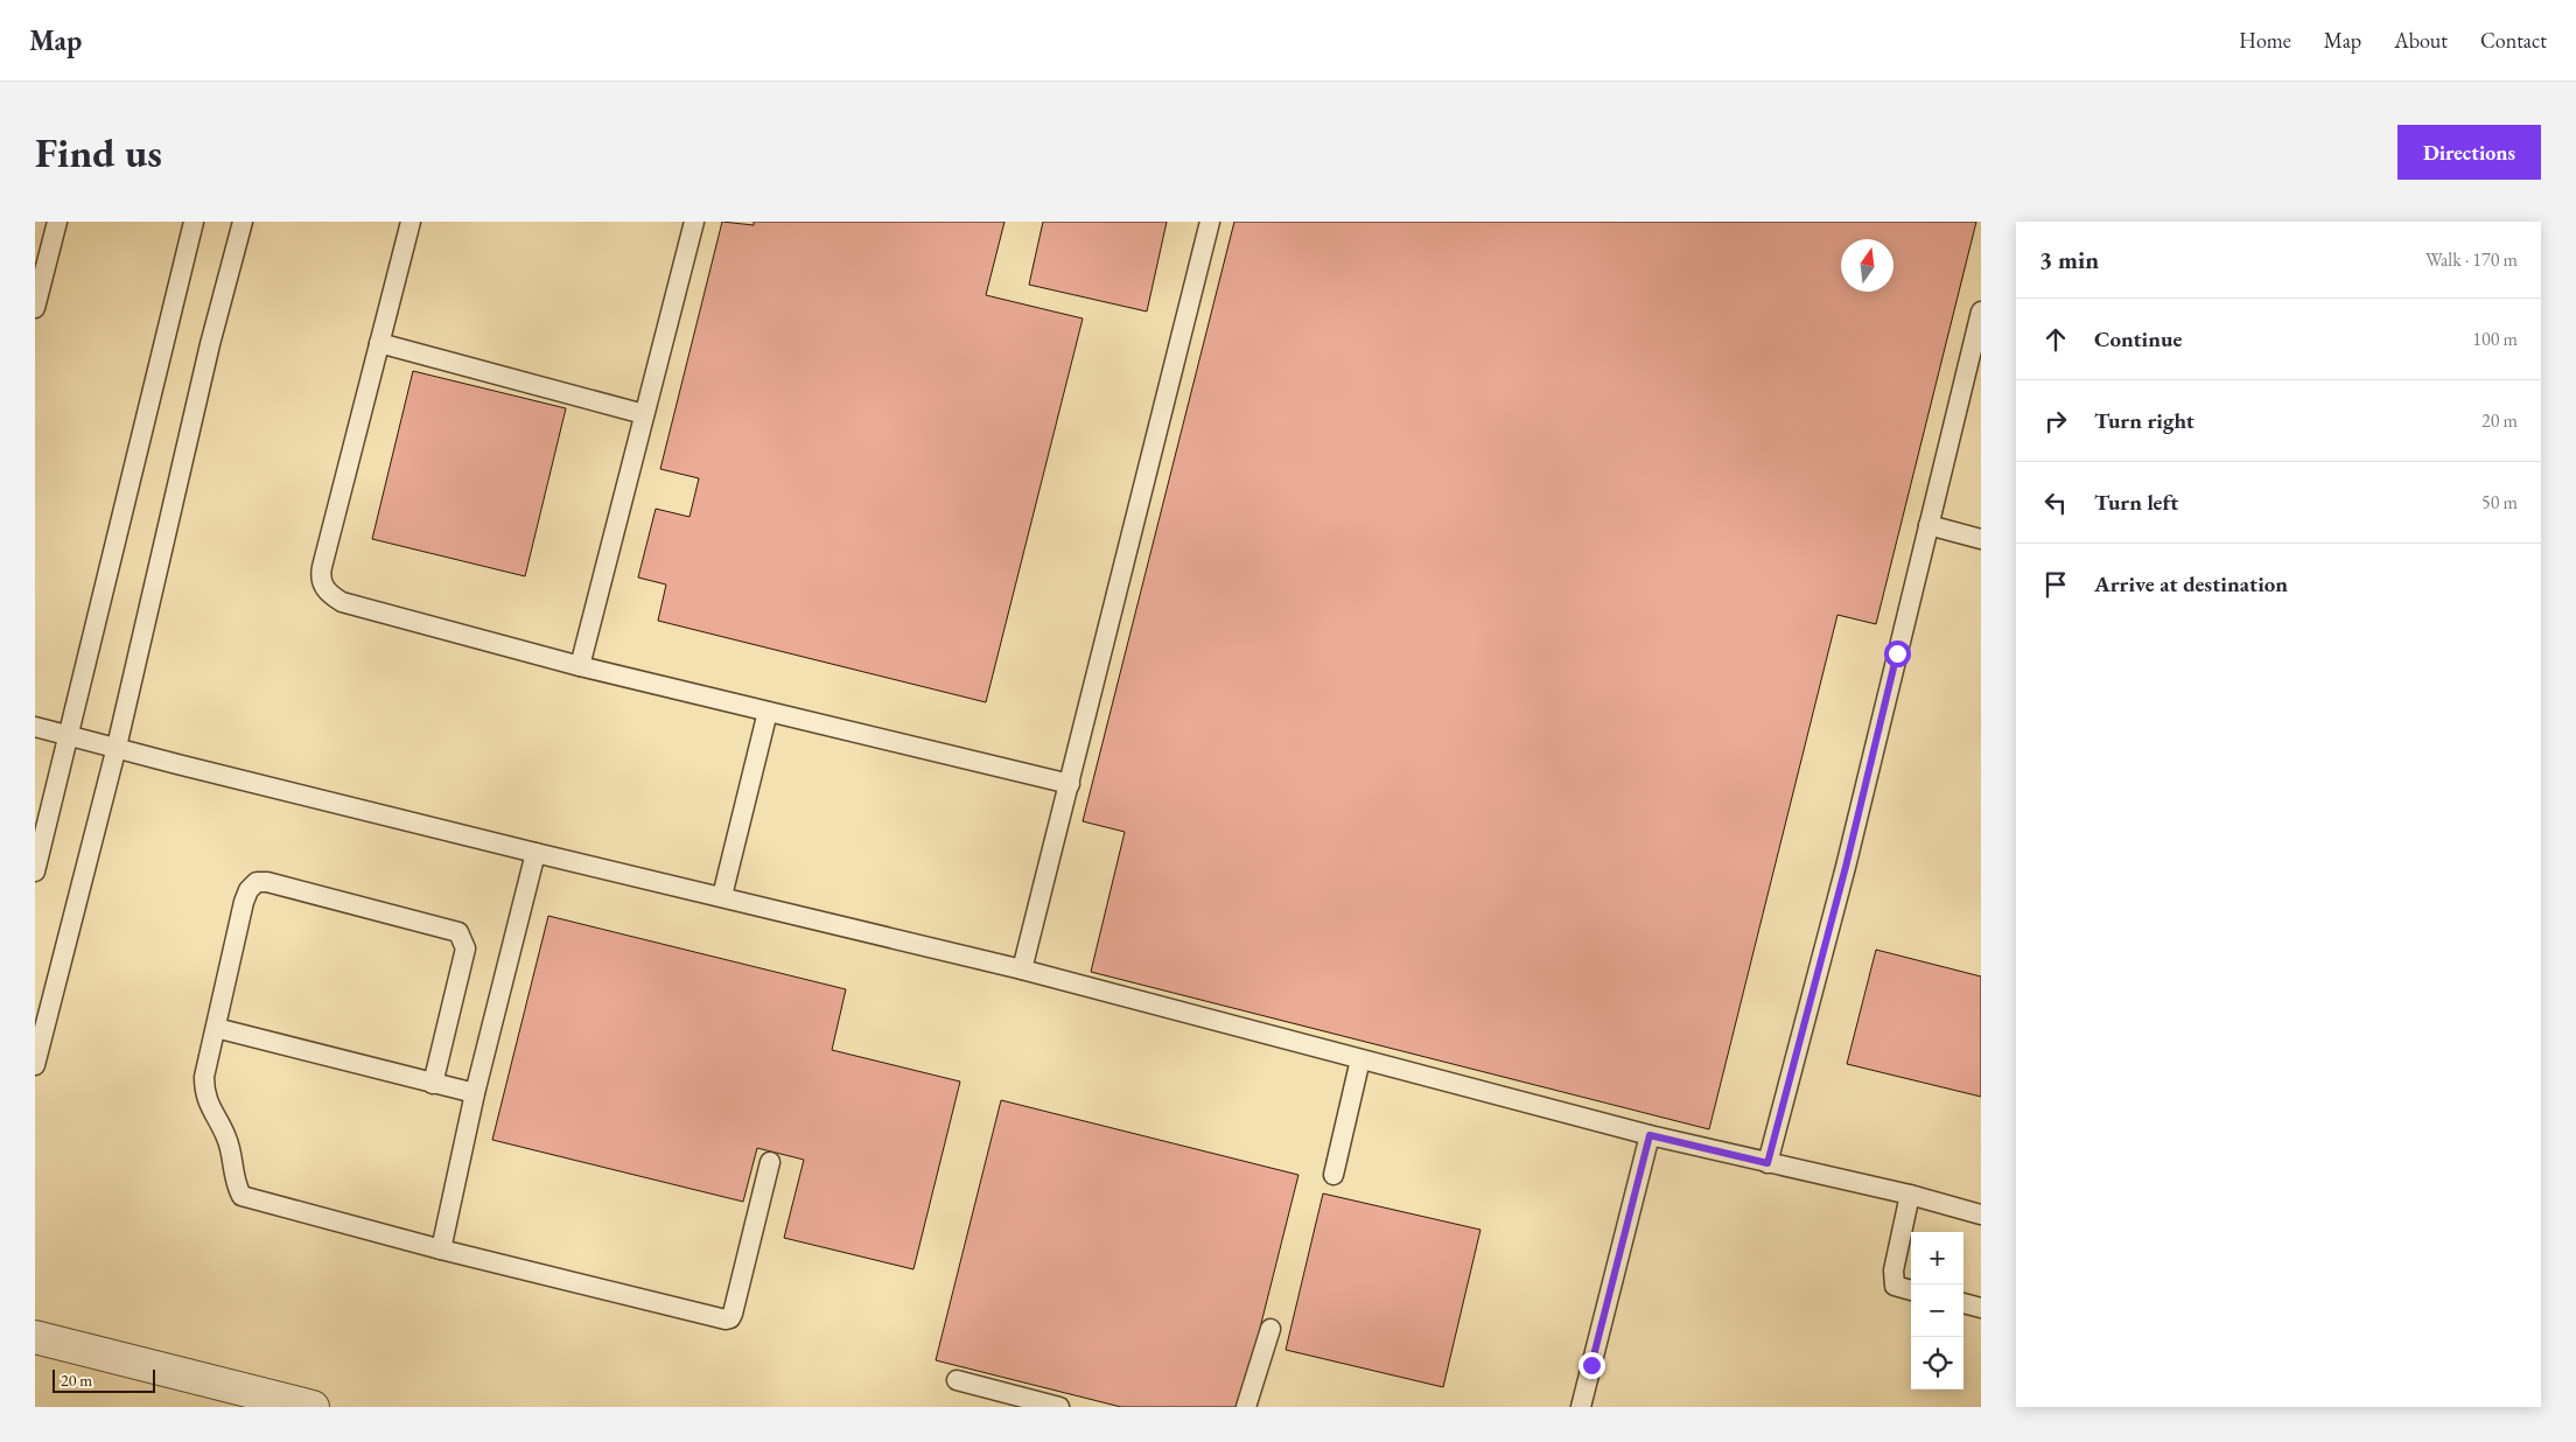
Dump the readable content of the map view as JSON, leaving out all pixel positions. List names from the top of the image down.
{
  "scale_bar": "20 m",
  "north": "top",
  "page": {
    "header": "Map",
    "nav": [
      "Home",
      "Map",
      "About",
      "Contact"
    ],
    "buttons": "Directions",
    "title": "Find us",
    "heading": ["3 min", "Walk · 170 m"],
    "list": [
      ["Continue", "100 m"],
      ["Turn right", "20 m"],
      ["Turn left", "50 m"],
      "Arrive at destination"
    ],
    "map_buttons": ["+", "−"],
    "scale": "20 m"
  }
}
